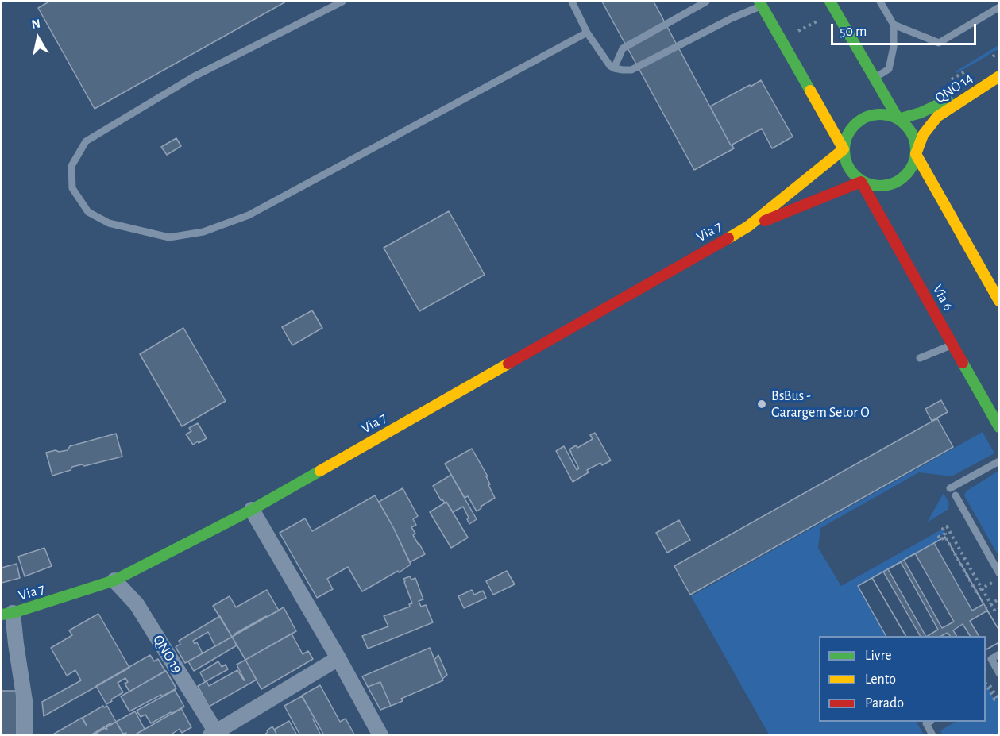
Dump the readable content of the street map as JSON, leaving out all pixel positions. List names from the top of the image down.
{
  "streets": {
    "main road": ["QNO 14", "Via 7", "Via 6"],
    "street": ["QNO 19"]
  },
  "crossings": [
    ["QNO 14", "Via 7"],
    ["QNO 14", "Via 6"],
    ["Via 7", "Via 6"],
    ["Via 7", "QNO 19"]
  ],
  "places": ["BsBus - Garargem Setor O"],
  "legend": ["Livre", "Lento", "Parado"],
  "scale_bar": "50 m",
  "north": "top"
}
